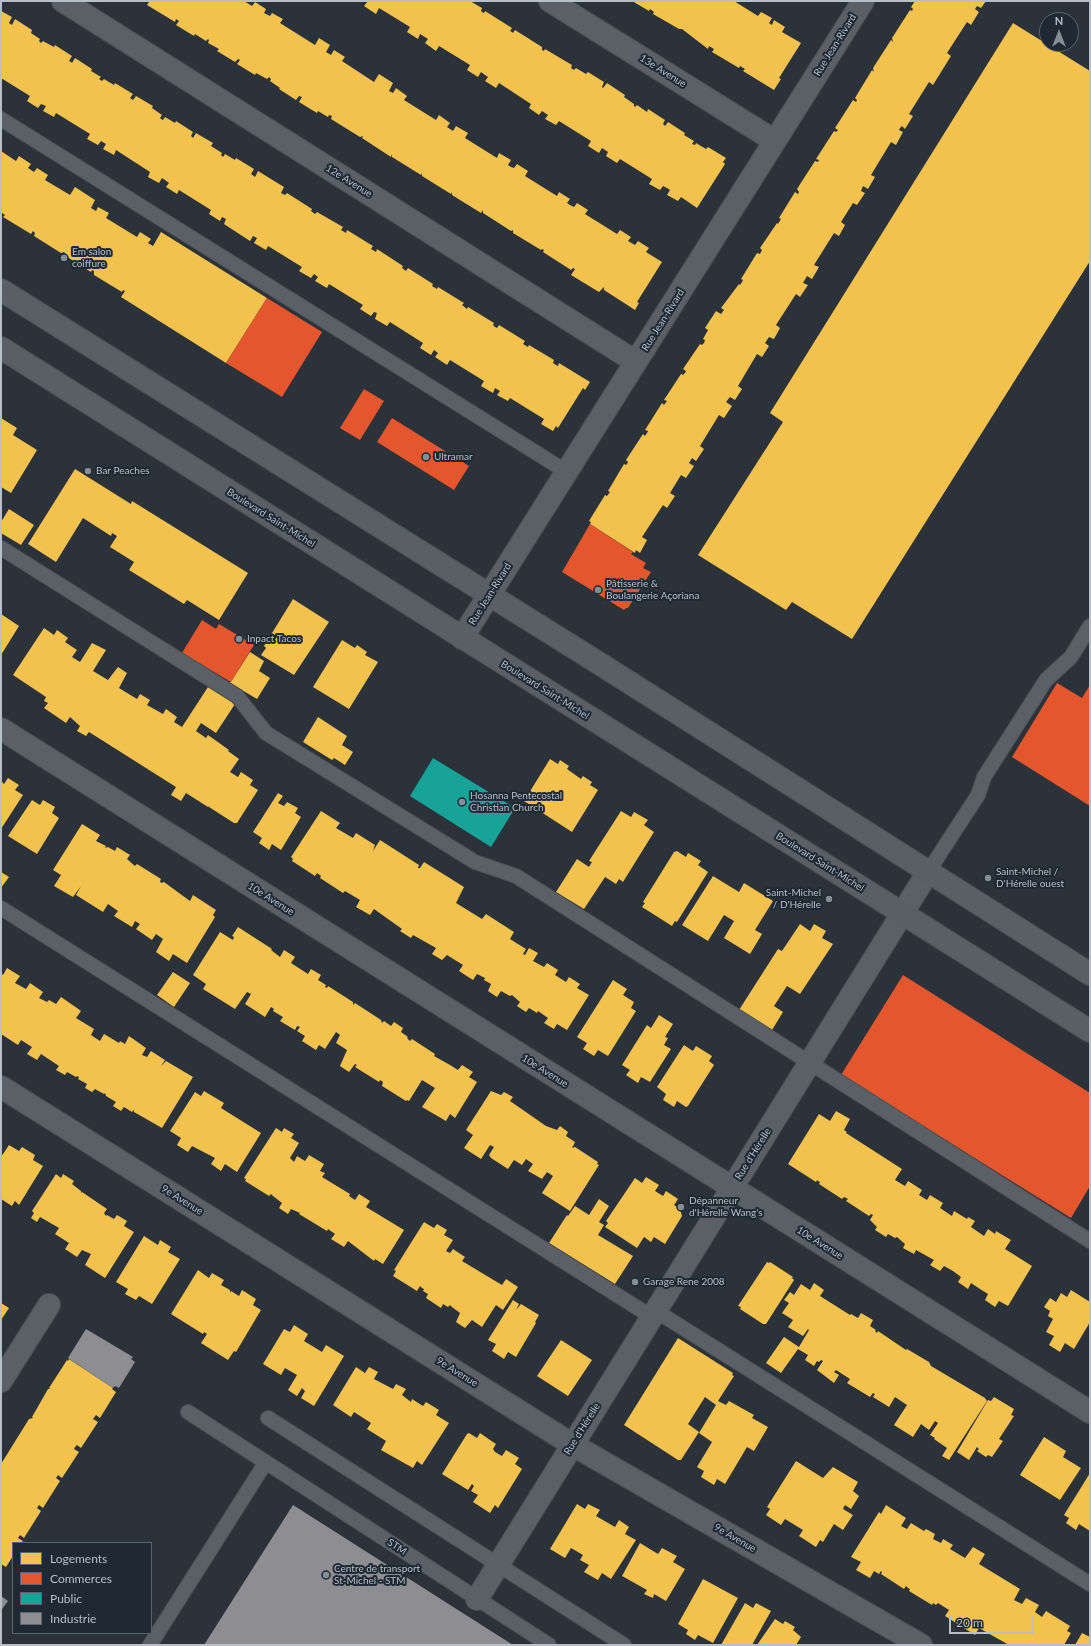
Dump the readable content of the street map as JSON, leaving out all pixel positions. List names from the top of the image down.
{
  "streets": {
    "main road": ["Boulevard Saint-Michel"],
    "street": [
      "Rue Jean-Rivard",
      "13e Avenue",
      "12e Avenue",
      "10e Avenue",
      "Rue d'Hérelle",
      "9e Avenue"
    ],
    "lane": ["STM"]
  },
  "crossings": [
    ["Rue Jean-Rivard", "13e Avenue"],
    ["Rue Jean-Rivard", "12e Avenue"],
    ["Rue Jean-Rivard", "Boulevard Saint-Michel"],
    ["Boulevard Saint-Michel", "Rue d'Hérelle"],
    ["10e Avenue", "Rue d'Hérelle"],
    ["Rue d'Hérelle", "9e Avenue"],
    ["Rue d'Hérelle", "STM"]
  ],
  "places": [
    "Em salon coiffure",
    "Ultramar",
    "Bar Peaches",
    "Pâtisserie & Boulangerie Açoriana",
    "Inpact Tacos",
    "Hosanna Pentecostal Christian Church",
    "Saint-Michel / D'Hérelle ouest",
    "Saint-Michel / D'Hérelle",
    "Dépanneur d'Hérelle Wang's",
    "Garage Rene 2008",
    "Centre de transport St-Michel - STM"
  ],
  "legend": [
    "Logements",
    "Commerces",
    "Public",
    "Industrie"
  ],
  "scale_bar": "20 m",
  "north": "top"
}
